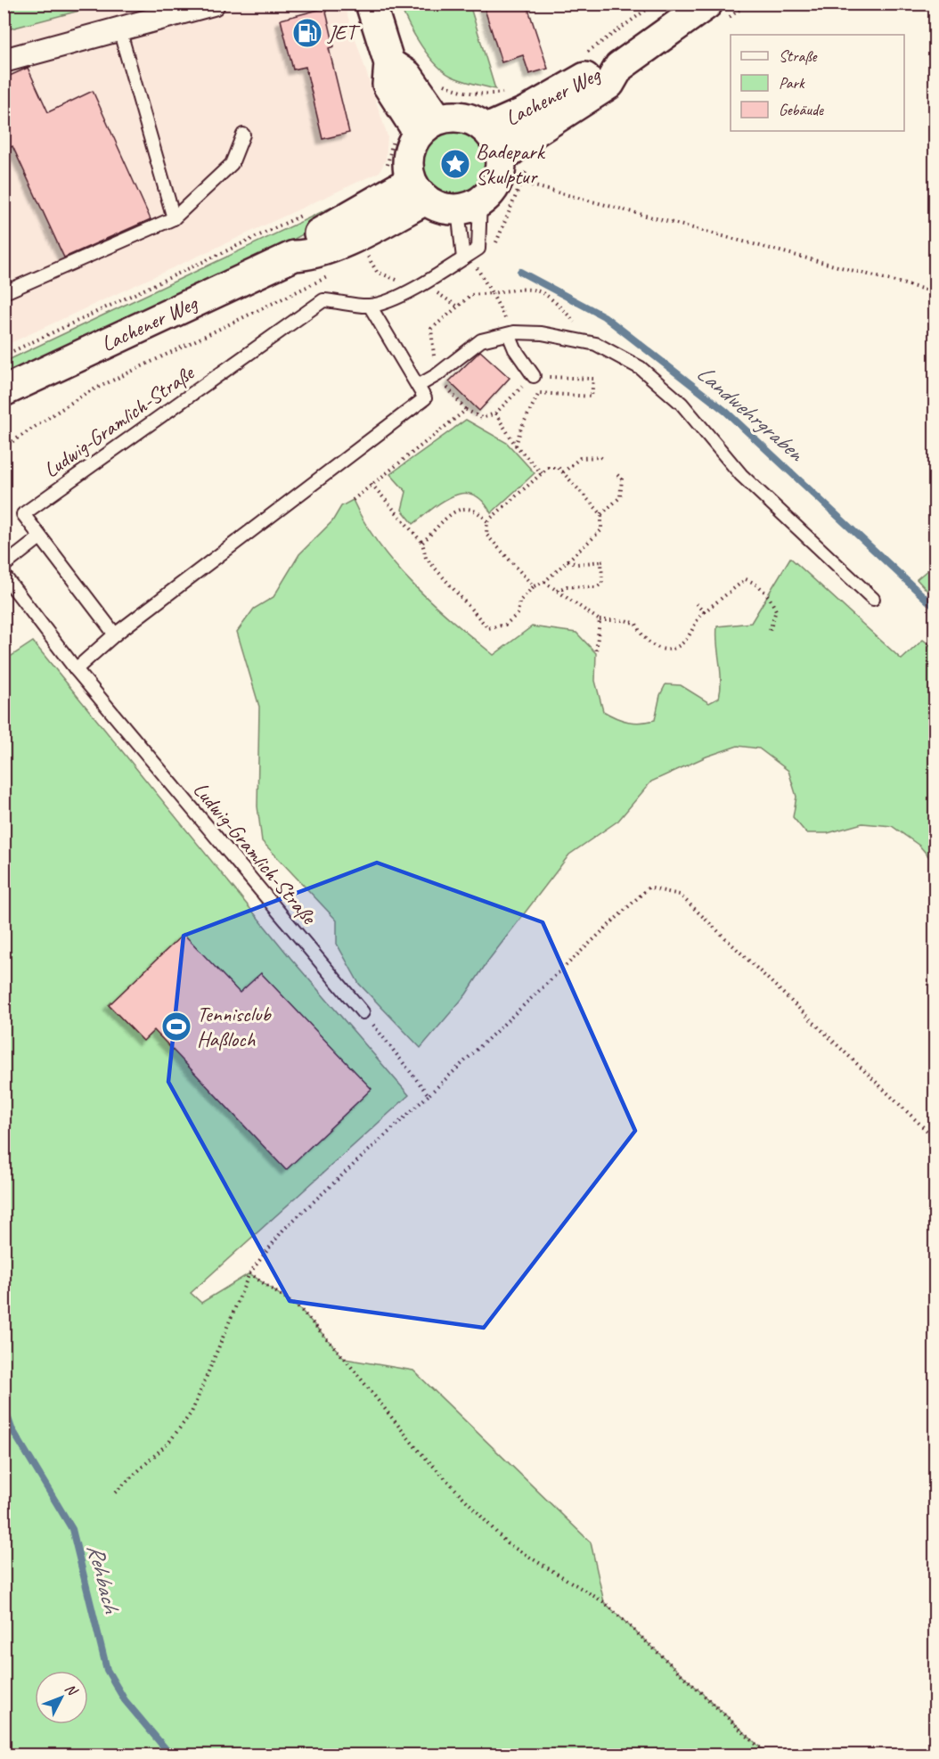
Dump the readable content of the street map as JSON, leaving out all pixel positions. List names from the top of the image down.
{
  "streets": {
    "main road": ["Lachener Weg"],
    "lane": ["Ludwig-Gramlich-Straße"]
  },
  "crossings": [
    ["Lachener Weg", "Ludwig-Gramlich-Straße"]
  ],
  "water": ["Landwehrgraben", "Rehbach"],
  "places": {
    "fuel station": ["JET"],
    "place": ["Badepark Skulptur"],
    "sports": ["Tennisclub Haßloch"]
  },
  "legend": ["Straße", "Park", "Gebäude"],
  "north": "top right"
}
